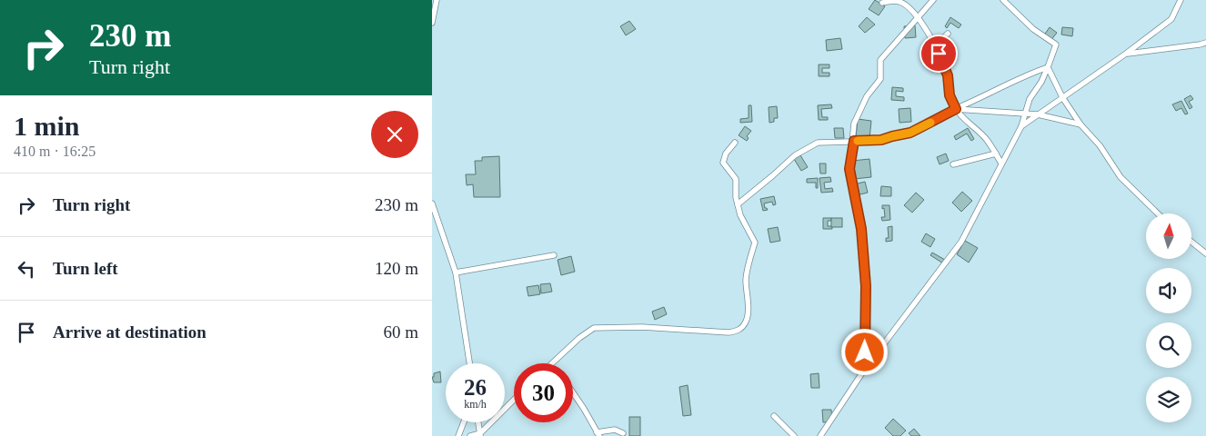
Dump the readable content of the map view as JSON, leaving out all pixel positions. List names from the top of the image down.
{
  "north": "top",
  "page": {
    "turn": ["230 m", "Turn right"],
    "heading": ["1 min", "410 m · 16:25"],
    "list": [
      {
        "name": "Turn right",
        "value": "230 m"
      },
      {
        "name": "Turn left",
        "value": "120 m"
      },
      {
        "name": "Arrive at destination",
        "value": "60 m"
      }
    ],
    "speed": "26 km/h",
    "limit": "30"
  }
}
